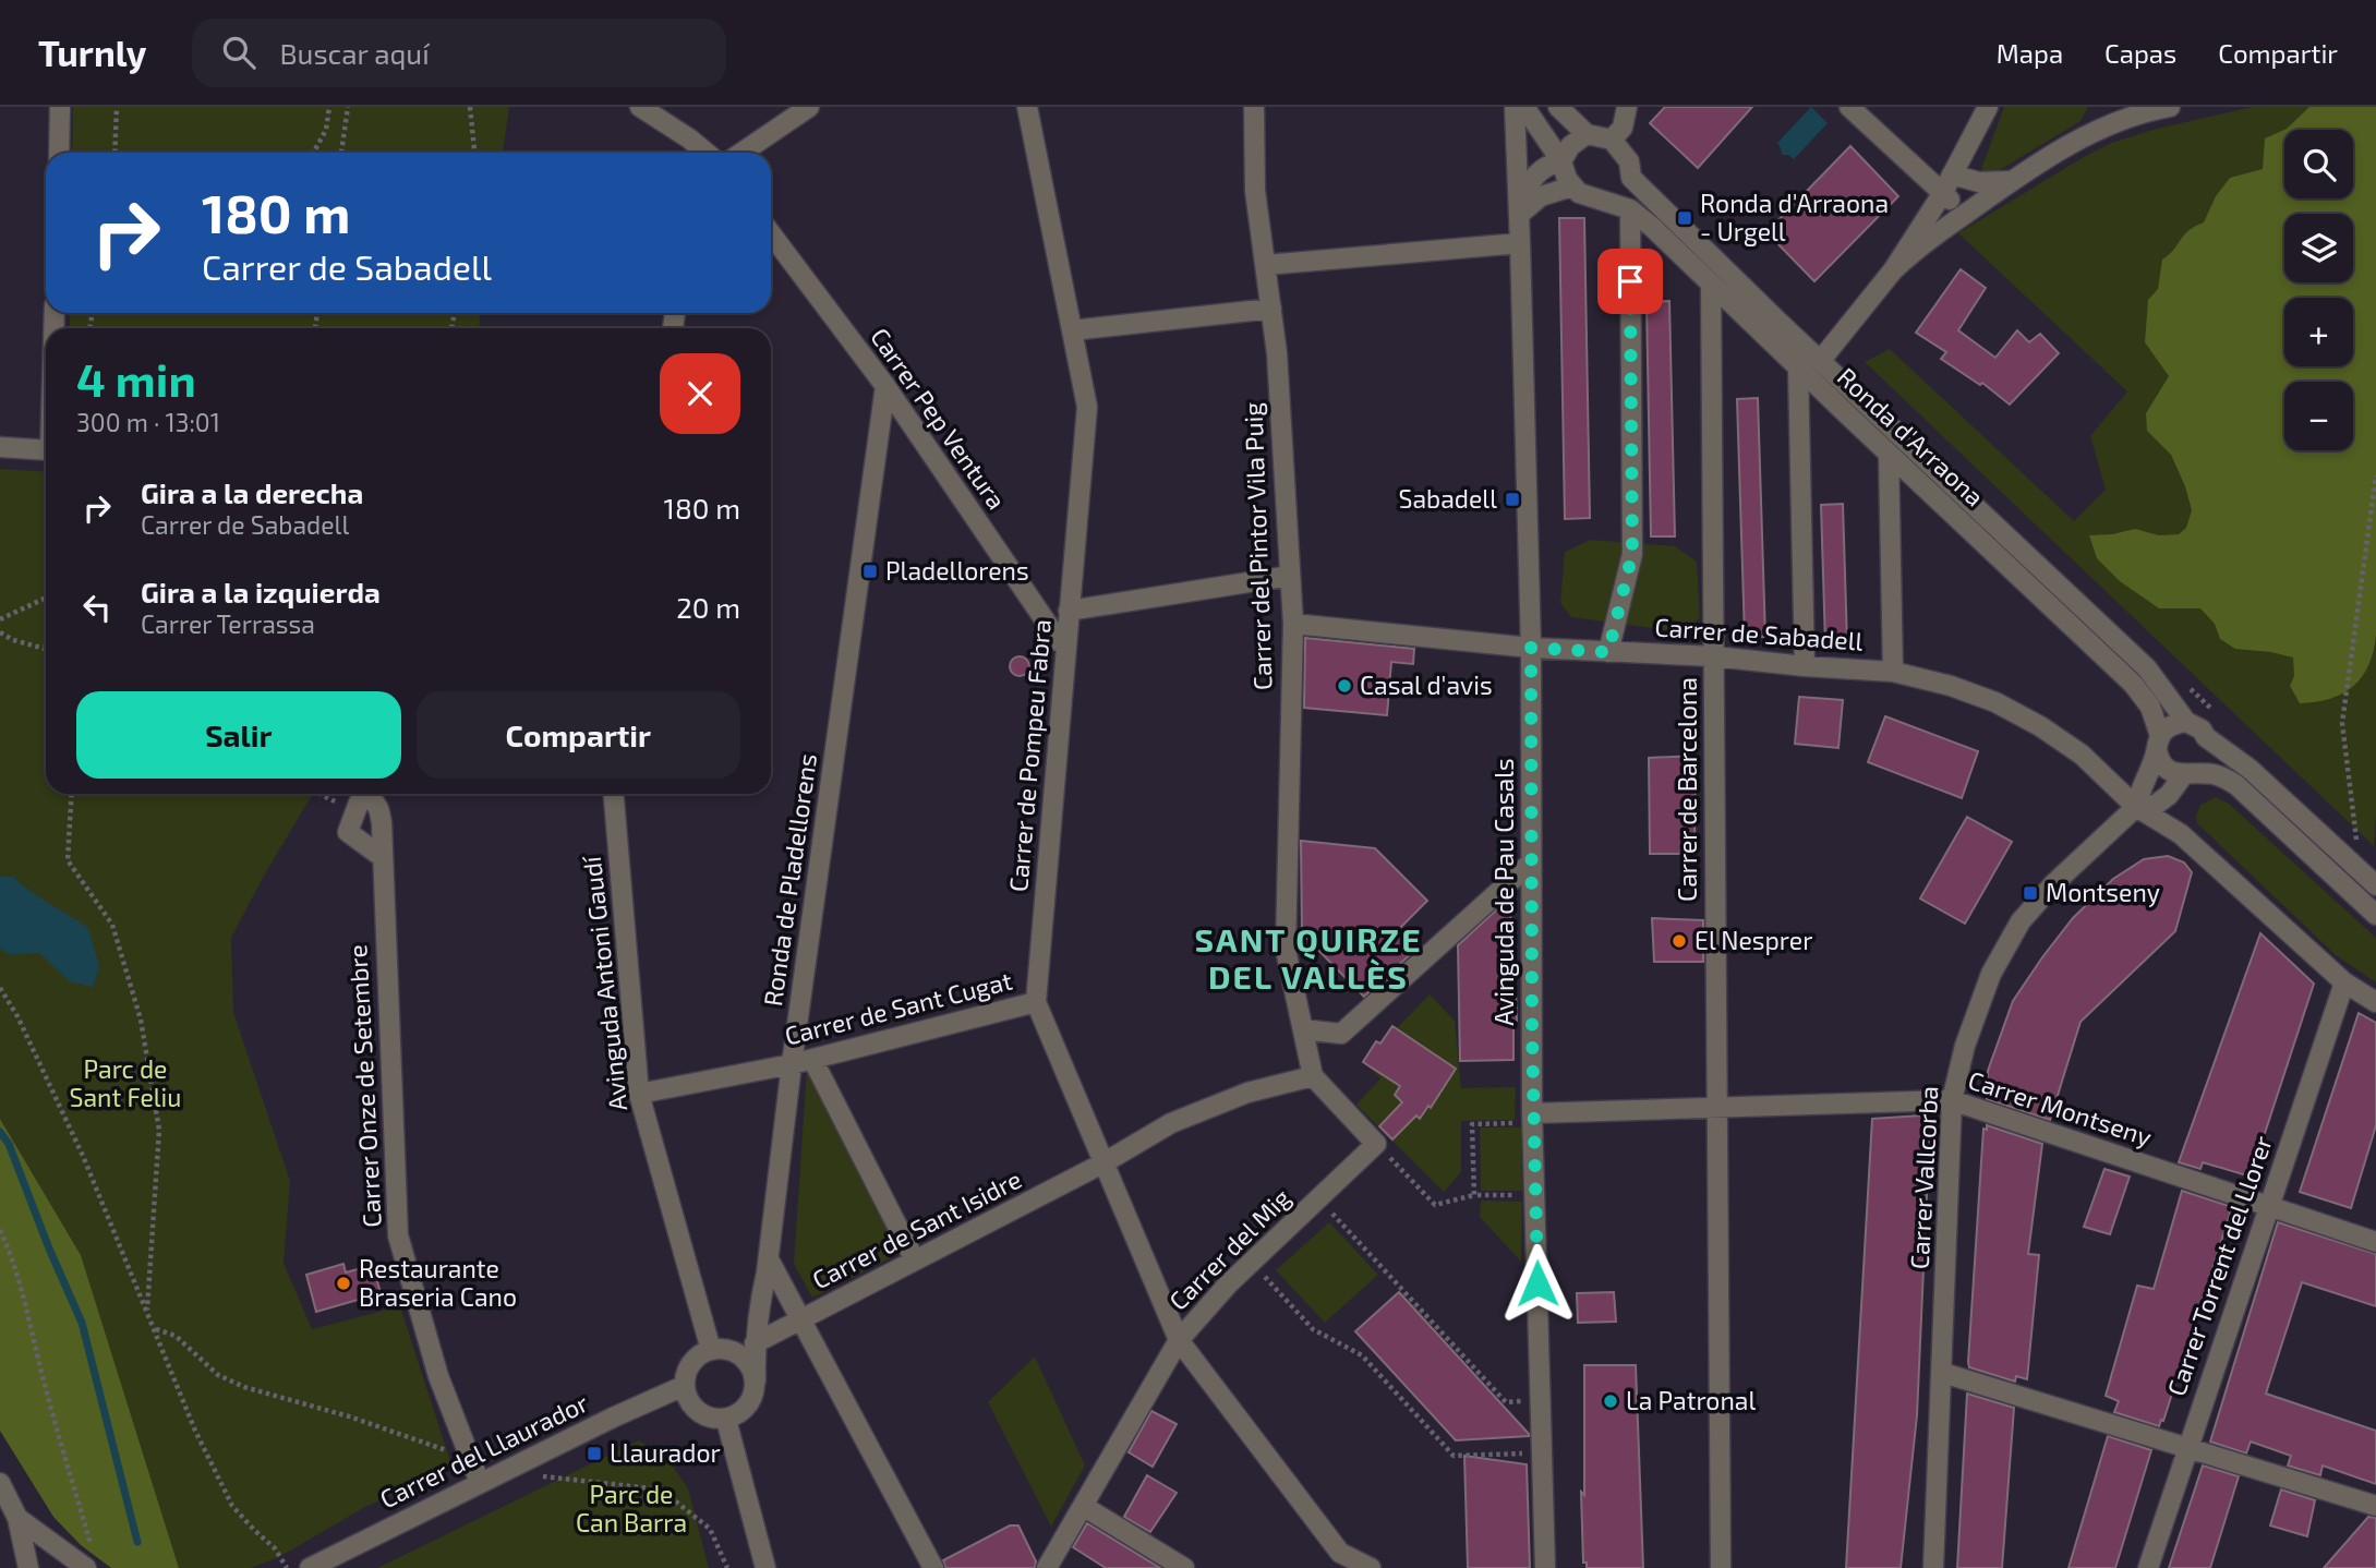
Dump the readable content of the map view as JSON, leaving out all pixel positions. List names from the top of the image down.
{
  "streets": {
    "street": [
      "Carrer Pep Ventura",
      "Ronda d'Arraona",
      "Carrer del Pintor Vila Puig",
      "Carrer de Sabadell",
      "Carrer de Pompeu Fabra",
      "Carrer de Barcelona",
      "Ronda de Pladellorens",
      "Avinguda de Pau Casals",
      "Avinguda Antoni Gaudí",
      "Carrer de Sant Cugat",
      "Carrer Onze de Setembre",
      "Carrer Montseny",
      "Carrer Vallcorba",
      "Carrer de Sant Isidre",
      "Carrer del Mig",
      "Carrer Torrent del Llorer",
      "Carrer del Llaurador"
    ]
  },
  "crossings": [
    ["Carrer Pep Ventura", "Carrer de Pompeu Fabra"],
    ["Carrer Pep Ventura", "Ronda de Pladellorens"],
    ["Ronda d'Arraona", "Carrer de Barcelona"],
    ["Ronda d'Arraona", "Carrer Vallcorba"],
    ["Carrer del Pintor Vila Puig", "Carrer de Sabadell"],
    ["Carrer del Pintor Vila Puig", "Carrer de Sant Isidre"],
    ["Carrer de Sabadell", "Carrer de Barcelona"],
    ["Carrer de Sabadell", "Avinguda de Pau Casals"],
    ["Carrer de Sabadell", "Carrer Vallcorba"],
    ["Carrer de Sabadell", "Carrer Torrent del Llorer"],
    ["Carrer de Pompeu Fabra", "Carrer de Sant Cugat"],
    ["Carrer de Pompeu Fabra", "Carrer de Sant Isidre"],
    ["Carrer de Pompeu Fabra", "Carrer del Mig"],
    ["Carrer de Barcelona", "Carrer Montseny"],
    ["Ronda de Pladellorens", "Avinguda Antoni Gaudí"],
    ["Ronda de Pladellorens", "Carrer de Sant Cugat"],
    ["Ronda de Pladellorens", "Carrer de Sant Isidre"],
    ["Ronda de Pladellorens", "Carrer del Llaurador"],
    ["Avinguda de Pau Casals", "Carrer Montseny"],
    ["Avinguda Antoni Gaudí", "Carrer de Sant Cugat"],
    ["Avinguda Antoni Gaudí", "Carrer del Llaurador"],
    ["Carrer Onze de Setembre", "Carrer del Llaurador"],
    ["Carrer Montseny", "Carrer Vallcorba"],
    ["Carrer Montseny", "Carrer Torrent del Llorer"]
  ],
  "districts": ["SANT QUIRZE DEL VALLÈS"],
  "parks": ["Parc de Sant Feliu", "Parc de Can Barra"],
  "places": {
    "transit": [
      "Ronda d'Arraona - Urgell",
      "Sabadell",
      "Pladellorens",
      "Montseny",
      "Llaurador"
    ],
    "other": [
      "Casal d'avis",
      "El Nesprer",
      "Restaurante Braseria Cano",
      "La Patronal"
    ]
  },
  "page": {
    "header": "Turnly",
    "search": "Buscar aquí",
    "nav": ["Mapa", "Capas", "Compartir"],
    "map_buttons": ["+", "−"],
    "turn": ["180 m", "Carrer de Sabadell"],
    "heading": ["4 min", "300 m · 13:01"],
    "list": [
      {
        "name": "Gira a la derecha",
        "note": "Carrer de Sabadell",
        "value": "180 m"
      },
      {
        "name": "Gira a la izquierda",
        "note": "Carrer Terrassa",
        "value": "20 m"
      }
    ],
    "buttons": ["Salir", "Compartir"]
  }
}
